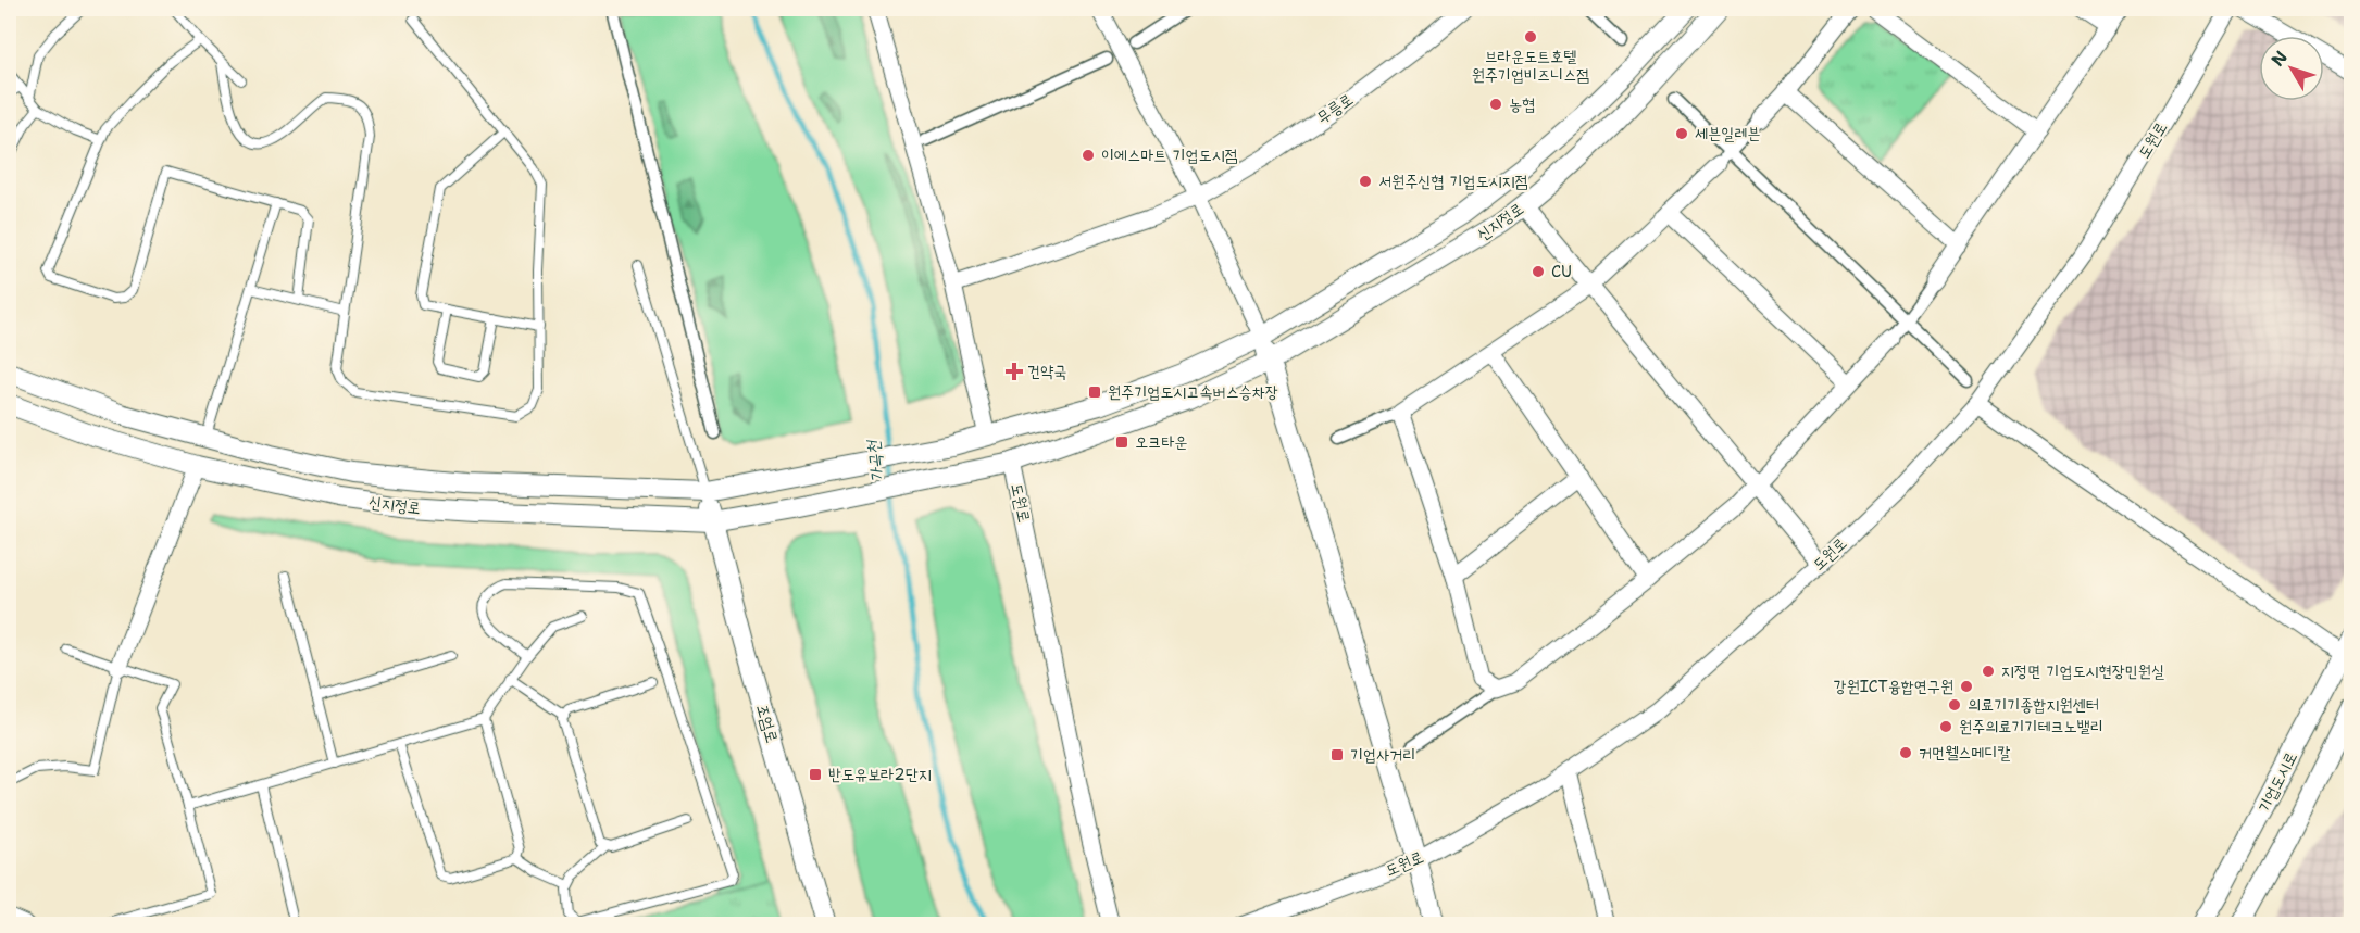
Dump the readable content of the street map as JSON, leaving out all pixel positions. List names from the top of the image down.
{
  "streets": {
    "street": [
      "무릉로",
      "도원로",
      "신지정로",
      "조엄로",
      "기업도시로"
    ]
  },
  "crossings": [
    ["도원로", "신지정로"],
    ["신지정로", "조엄로"]
  ],
  "water": ["가곡천"],
  "places": {
    "other": [
      "브라운도트호텔 원주기업비즈니스점",
      "농협",
      "세븐일레븐",
      "이에스마트 기업도시점",
      "서원주신협 기업도시지점",
      "CU",
      "지정면 기업도시현장민원실",
      "강원ICT융합연구원",
      "의료기기종합지원센터",
      "원주의료기기테크노밸리",
      "커먼웰스메디칼"
    ],
    "health": ["건약국"],
    "transit": [
      "원주기업도시고속버스승차장",
      "오크타운",
      "기업사거리",
      "반도유보라2단지"
    ]
  },
  "north": "top left"
}
